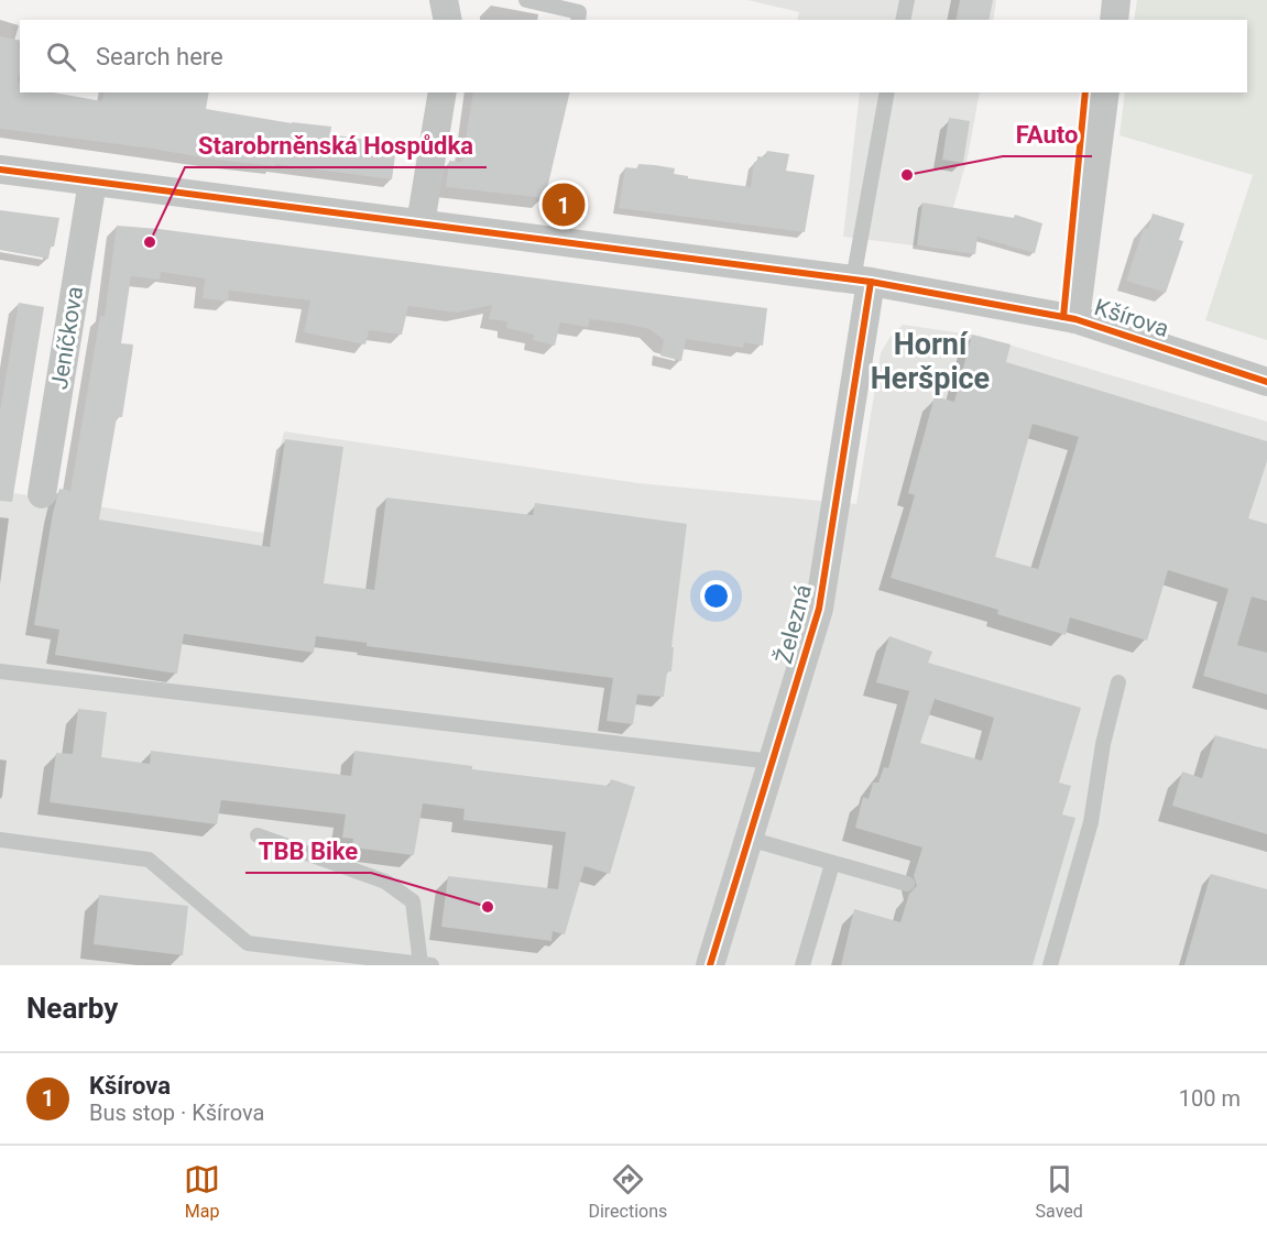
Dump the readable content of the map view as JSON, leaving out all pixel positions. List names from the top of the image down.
{
  "streets": {
    "street": ["Kšírova", "Jeníčkova", "Železná"]
  },
  "crossings": [
    ["Kšírova", "Jeníčkova"],
    ["Kšírova", "Železná"]
  ],
  "districts": ["Horní Heršpice"],
  "places": ["FAuto", "Starobrněnská Hospůdka", "TBB Bike"],
  "page": {
    "search": "Search here",
    "pins": "1",
    "heading": "Nearby",
    "list": [
      {
        "mark": "1",
        "name": "Kšírova",
        "note": "Bus stop · Kšírova",
        "value": "100 m"
      }
    ],
    "nav": ["Map", "Directions", "Saved"]
  }
}
